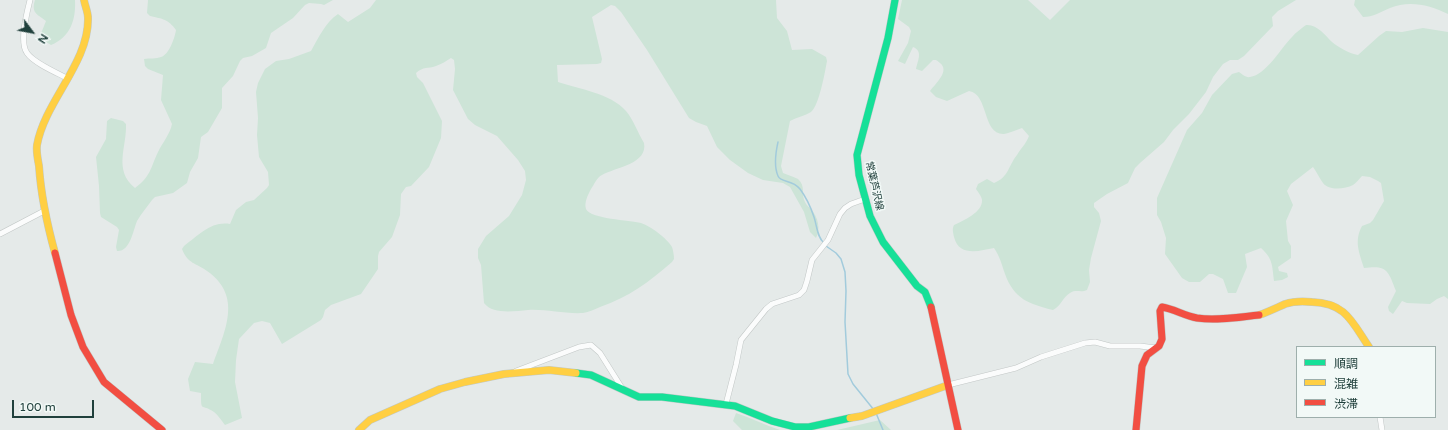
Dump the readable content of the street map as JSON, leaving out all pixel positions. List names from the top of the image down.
{
  "streets": {
    "street": ["常葉芦沢線"]
  },
  "legend": ["順調", "混雑", "渋滞"],
  "scale_bar": "100 m",
  "north": "bottom right"
}
